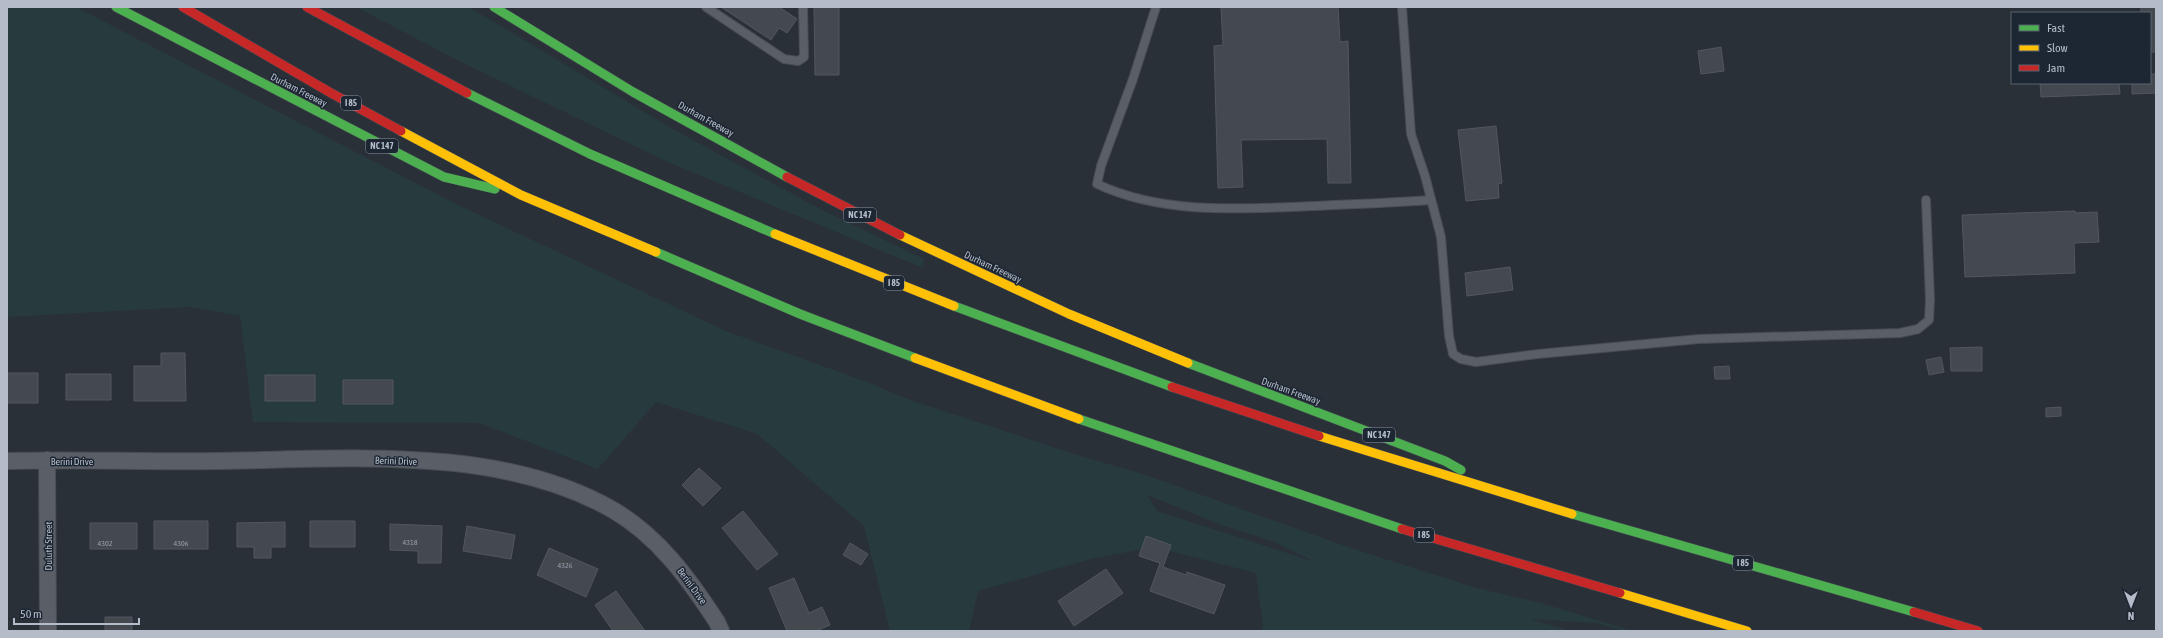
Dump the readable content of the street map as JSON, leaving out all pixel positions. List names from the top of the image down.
{
  "streets": {
    "highway": ["Durham Freeway", "I 85", "NC 147"],
    "street": ["Berini Drive", "Duluth Street"]
  },
  "crossings": [
    ["Durham Freeway", "I 85"],
    ["Berini Drive", "Duluth Street"]
  ],
  "house_numbers": [
    "4318",
    "4302",
    "4306",
    "4326"
  ],
  "legend": ["Fast", "Slow", "Jam"],
  "scale_bar": "50 m",
  "north": "bottom"
}
